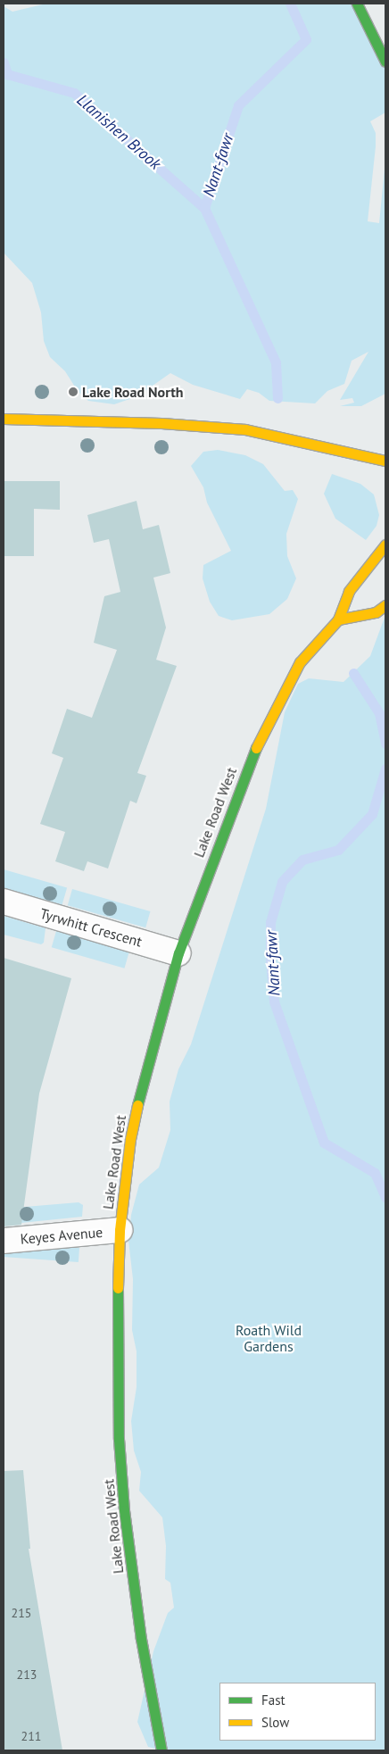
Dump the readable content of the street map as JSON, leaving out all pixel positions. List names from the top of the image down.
{
  "streets": {
    "street": ["Lake Road West", "Tyrwhitt Crescent", "Keyes Avenue"]
  },
  "crossings": [
    ["Lake Road West", "Tyrwhitt Crescent"],
    ["Lake Road West", "Keyes Avenue"]
  ],
  "water": ["Llanishen Brook", "Nant-fawr"],
  "parks": ["Roath Wild Gardens"],
  "places": ["Lake Road North"],
  "house_numbers": ["215", "213", "211"],
  "legend": ["Fast", "Slow"]
}
